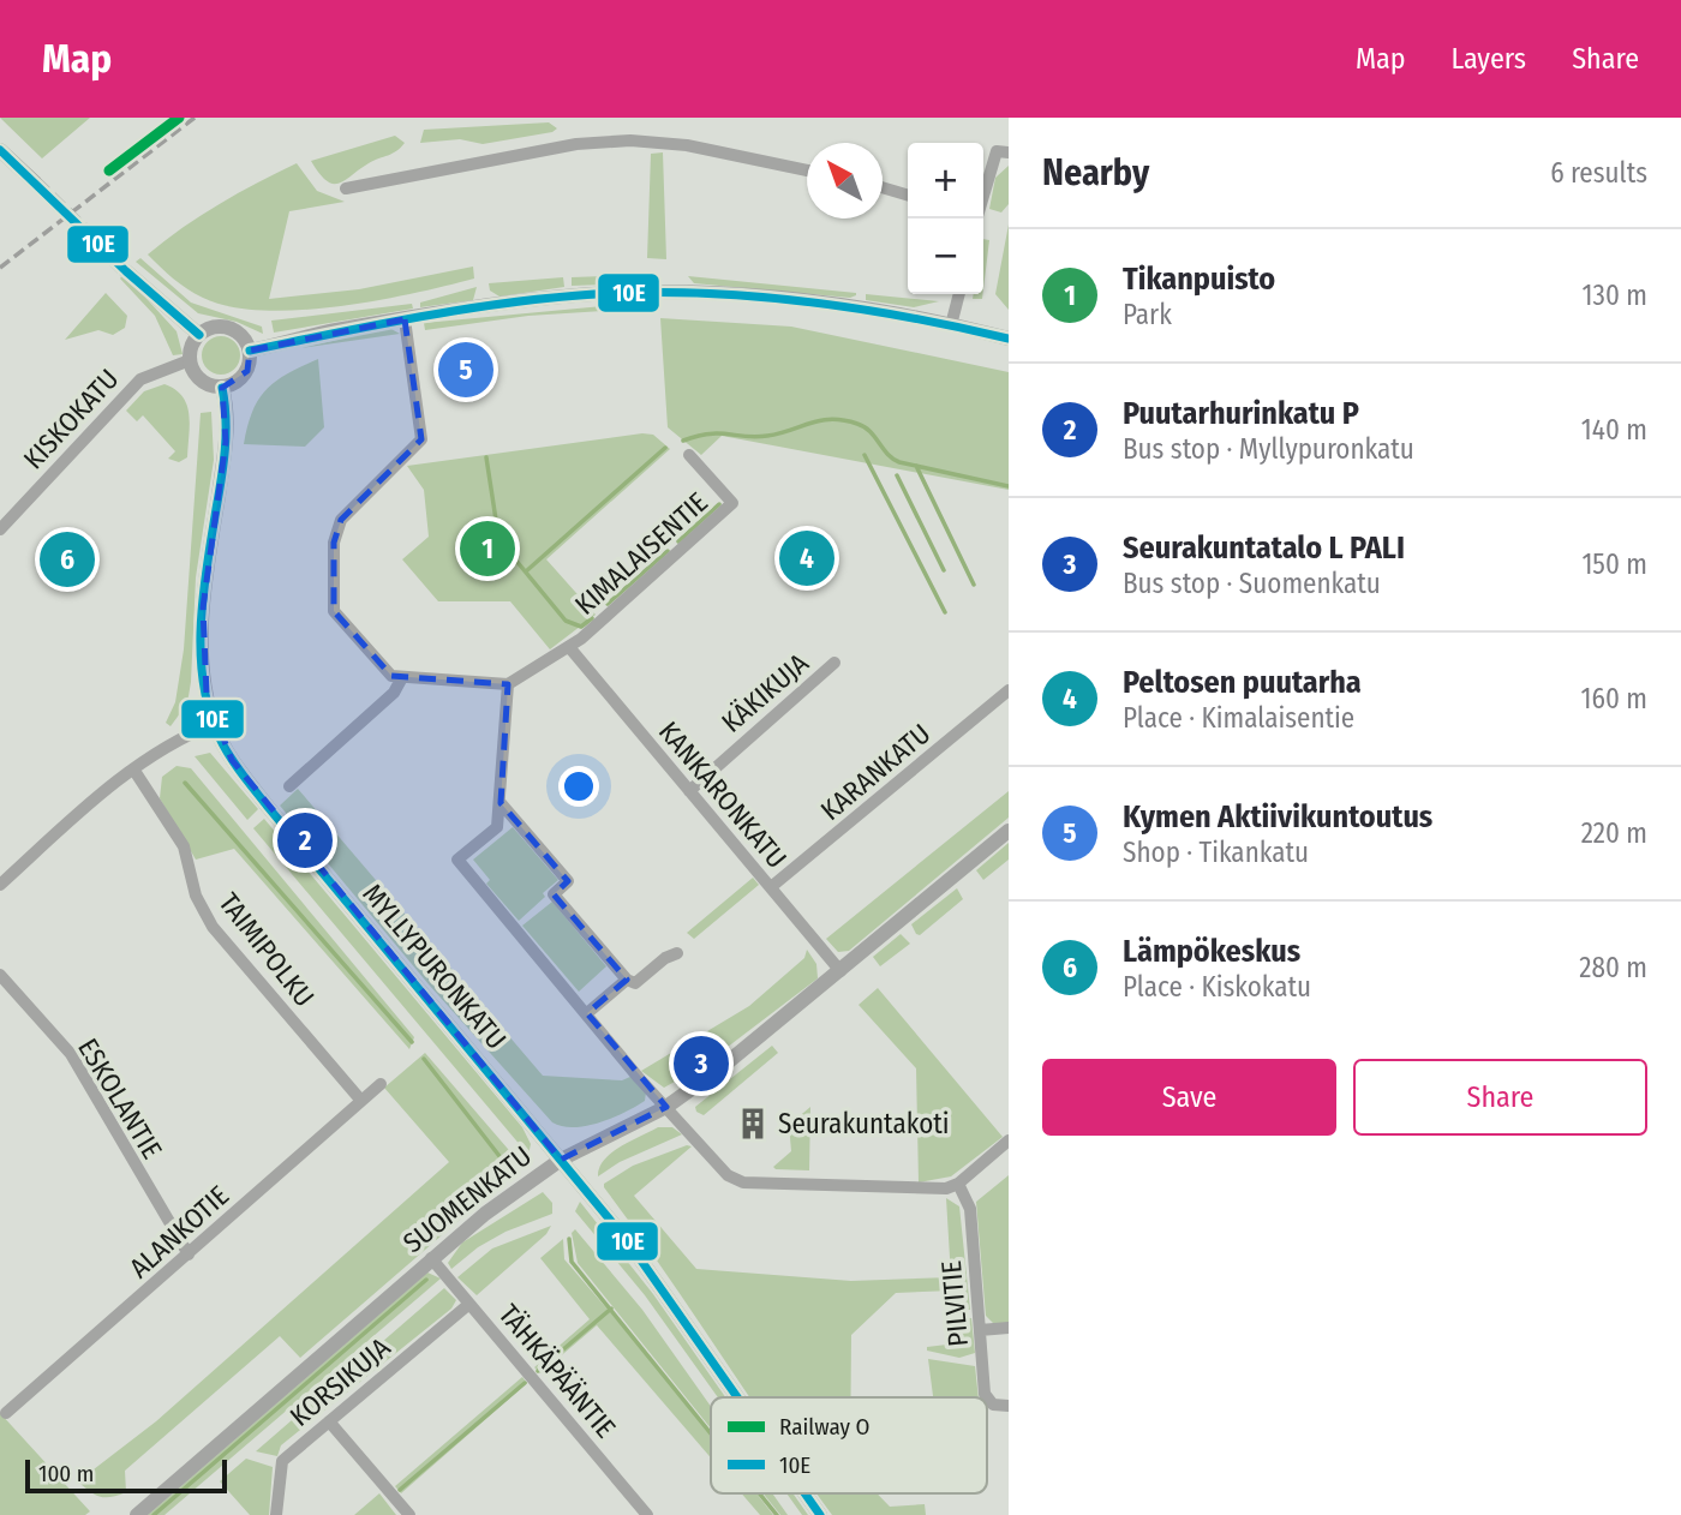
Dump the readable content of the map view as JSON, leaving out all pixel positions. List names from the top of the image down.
{
  "streets": {
    "street": [
      "KISKOKATU",
      "KIMALAISENTIE",
      "KÄKIKUJA",
      "KARANKATU",
      "KANKARONKATU",
      "TAIMIPOLKU",
      "MYLLYPURONKATU",
      "ESKOLANTIE",
      "SUOMENKATU",
      "ALANKOTIE",
      "PILVITIE",
      "TÄHKÄPÄÄNTIE",
      "KORSIKUJA"
    ]
  },
  "crossings": [
    ["KISKOKATU", "MYLLYPURONKATU"],
    ["KIMALAISENTIE", "KANKARONKATU"],
    ["KÄKIKUJA", "KANKARONKATU"],
    ["KARANKATU", "KANKARONKATU"],
    ["KANKARONKATU", "SUOMENKATU"],
    ["TAIMIPOLKU", "ALANKOTIE"],
    ["MYLLYPURONKATU", "SUOMENKATU"],
    ["ESKOLANTIE", "ALANKOTIE"],
    ["SUOMENKATU", "TÄHKÄPÄÄNTIE"],
    ["TÄHKÄPÄÄNTIE", "KORSIKUJA"]
  ],
  "places": {
    "building": ["Seurakuntakoti"]
  },
  "lines": ["rail line O", "transit line 10E"],
  "legend": ["Railway O", "10E"],
  "scale_bar": "100 m",
  "north": "top left",
  "page": {
    "header": "Map",
    "nav": ["Map", "Layers", "Share"],
    "heading": ["Nearby", "6 results"],
    "map_buttons": ["+", "−"],
    "list": [
      {
        "mark": "1",
        "name": "Tikanpuisto",
        "note": "Park",
        "value": "130 m"
      },
      {
        "mark": "2",
        "name": "Puutarhurinkatu P",
        "note": "Bus stop · Myllypuronkatu",
        "value": "140 m"
      },
      {
        "mark": "3",
        "name": "Seurakuntatalo L PALI",
        "note": "Bus stop · Suomenkatu",
        "value": "150 m"
      },
      {
        "mark": "4",
        "name": "Peltosen puutarha",
        "note": "Place · Kimalaisentie",
        "value": "160 m"
      },
      {
        "mark": "5",
        "name": "Kymen Aktiivikuntoutus",
        "note": "Shop · Tikankatu",
        "value": "220 m"
      },
      {
        "mark": "6",
        "name": "Lämpökeskus",
        "note": "Place · Kiskokatu",
        "value": "280 m"
      }
    ],
    "pins": [
      "5",
      "1",
      "4",
      "6",
      "2",
      "3"
    ],
    "buttons": ["Save", "Share"],
    "scale": "100 m"
  }
}
